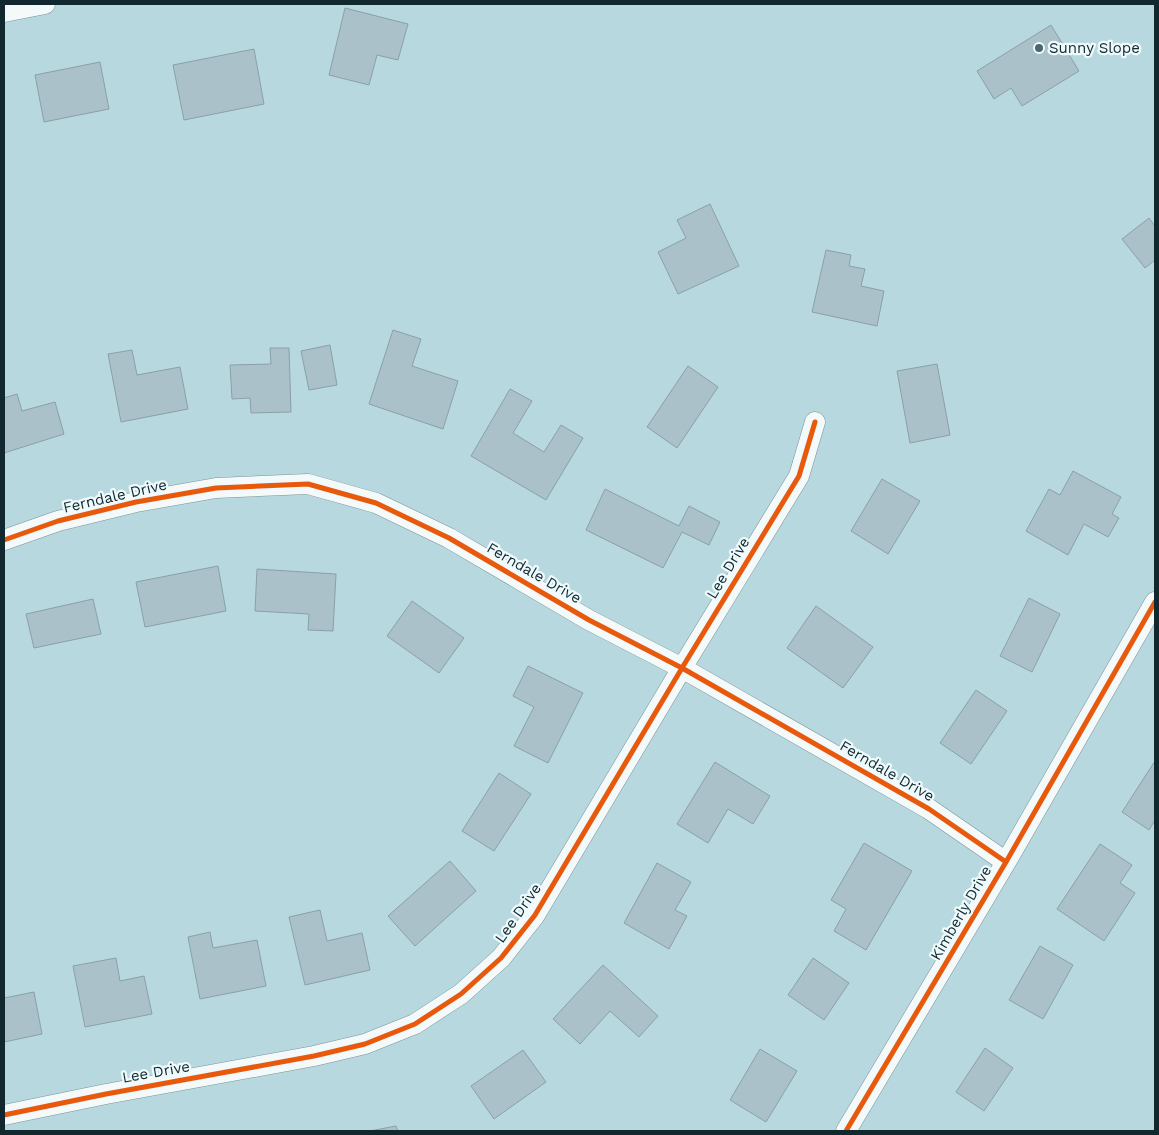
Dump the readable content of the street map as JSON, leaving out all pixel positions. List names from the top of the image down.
{
  "streets": {
    "street": ["Ferndale Drive", "Lee Drive", "Kimberly Drive"]
  },
  "crossings": [
    ["Ferndale Drive", "Lee Drive"],
    ["Ferndale Drive", "Kimberly Drive"]
  ],
  "places": ["Sunny Slope"]
}
